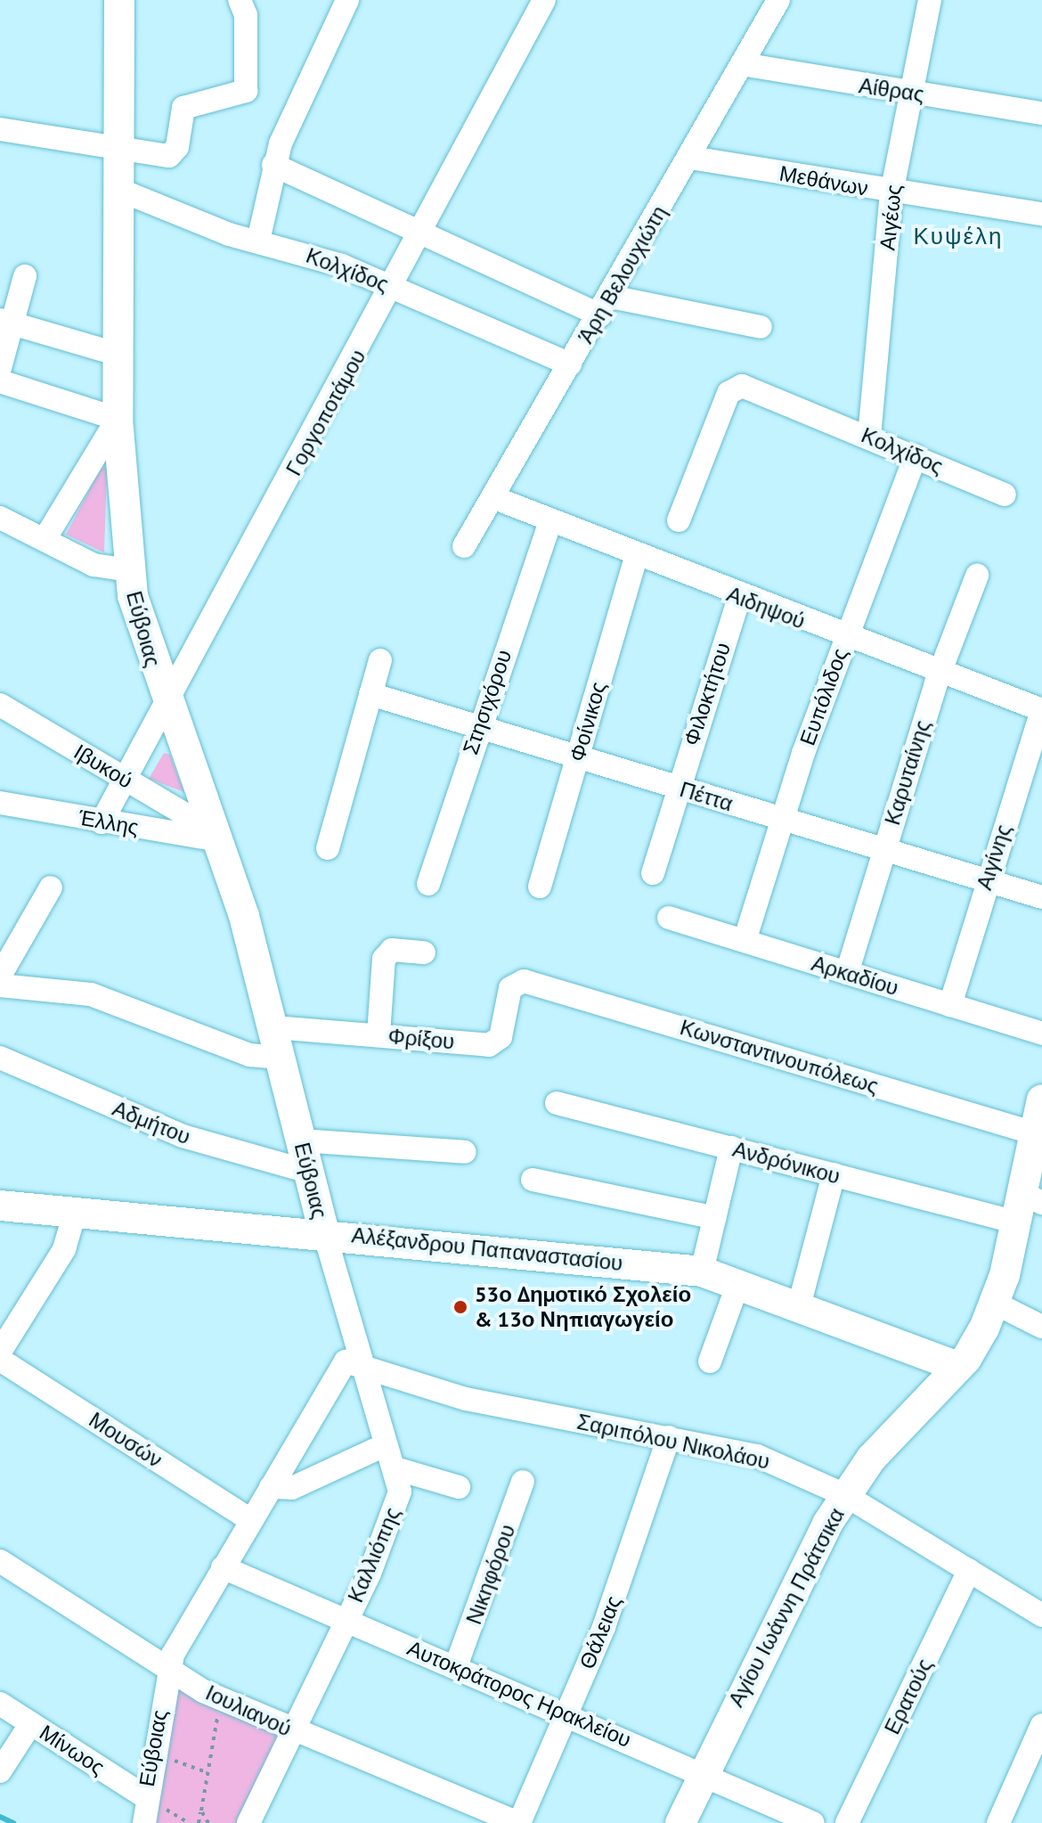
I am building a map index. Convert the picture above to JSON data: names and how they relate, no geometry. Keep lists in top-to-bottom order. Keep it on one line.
{"streets":{"main road":["Εύβοιας","Αλέξανδρου Παπαναστασίου","Αγίου Ιωάννη Πράτσικα"],"street":["Αίθρας","Μεθάνων","Αιγέως","Κολχίδος","Άρη Βελουχιώτη","Γοργοποτάμου","Αιδηψού","Φιλοκτήτου","Ευπόλιδος","Στησιχόρου","Φοίνικος","Ιβυκού","Καρυταίνης","Πέττα","Έλλης","Αιγίνης","Αρκαδίου","Φρίξου","Κωνσταντινουπόλεως","Αδμήτου","Ανδρόνικου","Μουσών","Σαριπόλου Νικολάου","Καλλιόπης","Νικηφόρου","Θάλειας","Αυτοκράτορος Ηρακλείου","Ερατούς","Ιουλιανού","Μίνωος"]},"crossings":[["Αίθρας","Αιγέως"],["Αίθρας","Άρη Βελουχιώτη"],["Μεθάνων","Αιγέως"],["Μεθάνων","Άρη Βελουχιώτη"],["Αιγέως","Κολχίδος"],["Κολχίδος","Άρη Βελουχιώτη"],["Κολχίδος","Γοργοποτάμου"],["Κολχίδος","Εύβοιας"],["Κολχίδος","Ευπόλιδος"],["Άρη Βελουχιώτη","Αιδηψού"],["Γοργοποτάμου","Εύβοιας"],["Γοργοποτάμου","Ιβυκού"],["Γοργοποτάμου","Έλλης"],["Αιδηψού","Φιλοκτήτου"],["Αιδηψού","Ευπόλιδος"],["Αιδηψού","Στησιχόρου"],["Αιδηψού","Φοίνικος"],["Αιδηψού","Καρυταίνης"],["Αιδηψού","Αιγίνης"],["Εύβοιας","Ιβυκού"],["Εύβοιας","Έλλης"],["Εύβοιας","Φρίξου"],["Εύβοιας","Αδμήτου"],["Εύβοιας","Αλέξανδρου Παπαναστασίου"],["Εύβοιας","Μουσών"],["Εύβοιας","Σαριπόλου Νικολάου"],["Εύβοιας","Αυτοκράτορος Ηρακλείου"],["Εύβοιας","Ιουλιανού"],["Εύβοιας","Μίνωος"],["Φιλοκτήτου","Πέττα"],["Ευπόλιδος","Πέττα"],["Ευπόλιδος","Αρκαδίου"],["Στησιχόρου","Πέττα"],["Φοίνικος","Πέττα"],["Ιβυκού","Έλλης"],["Καρυταίνης","Πέττα"],["Καρυταίνης","Αρκαδίου"],["Πέττα","Αιγίνης"],["Αιγίνης","Αρκαδίου"],["Φρίξου","Κωνσταντινουπόλεως"],["Κωνσταντινουπόλεως","Αγίου Ιωάννη Πράτσικα"],["Ανδρόνικου","Αγίου Ιωάννη Πράτσικα"],["Αλέξανδρου Παπαναστασίου","Αγίου Ιωάννη Πράτσικα"],["Σαριπόλου Νικολάου","Αγίου Ιωάννη Πράτσικα"],["Σαριπόλου Νικολάου","Θάλειας"],["Σαριπόλου Νικολάου","Ερατούς"],["Καλλιόπης","Αυτοκράτορος Ηρακλείου"],["Καλλιόπης","Ιουλιανού"],["Νικηφόρου","Αυτοκράτορος Ηρακλείου"],["Αγίου Ιωάννη Πράτσικα","Αυτοκράτορος Ηρακλείου"],["Θάλειας","Αυτοκράτορος Ηρακλείου"],["Θάλειας","Ιουλιανού"]],"districts":["Κυψέλη"],"places":["53ο Δημοτικό Σχολείο & 13ο Νηπιαγωγείο"]}
